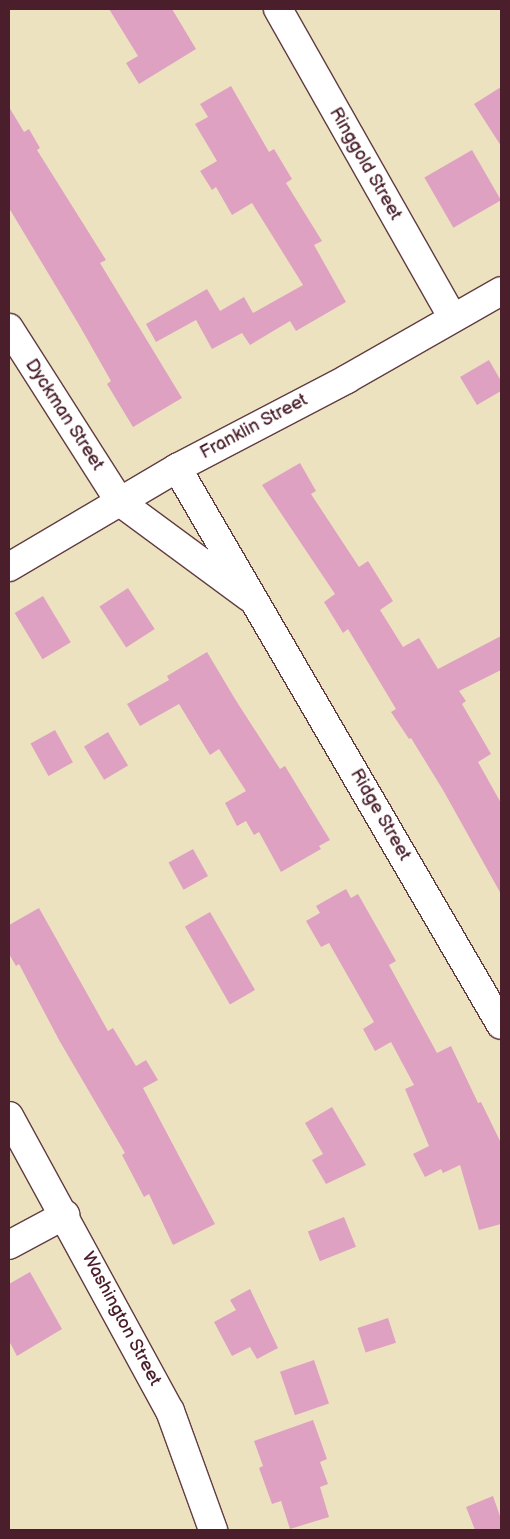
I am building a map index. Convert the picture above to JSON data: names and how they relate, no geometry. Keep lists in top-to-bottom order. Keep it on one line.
{"streets":{"street":["Ringgold Street","Dyckman Street","Franklin Street","Ridge Street","Washington Street"]},"crossings":[["Ringgold Street","Franklin Street"],["Dyckman Street","Franklin Street"],["Dyckman Street","Ridge Street"],["Franklin Street","Ridge Street"]]}
